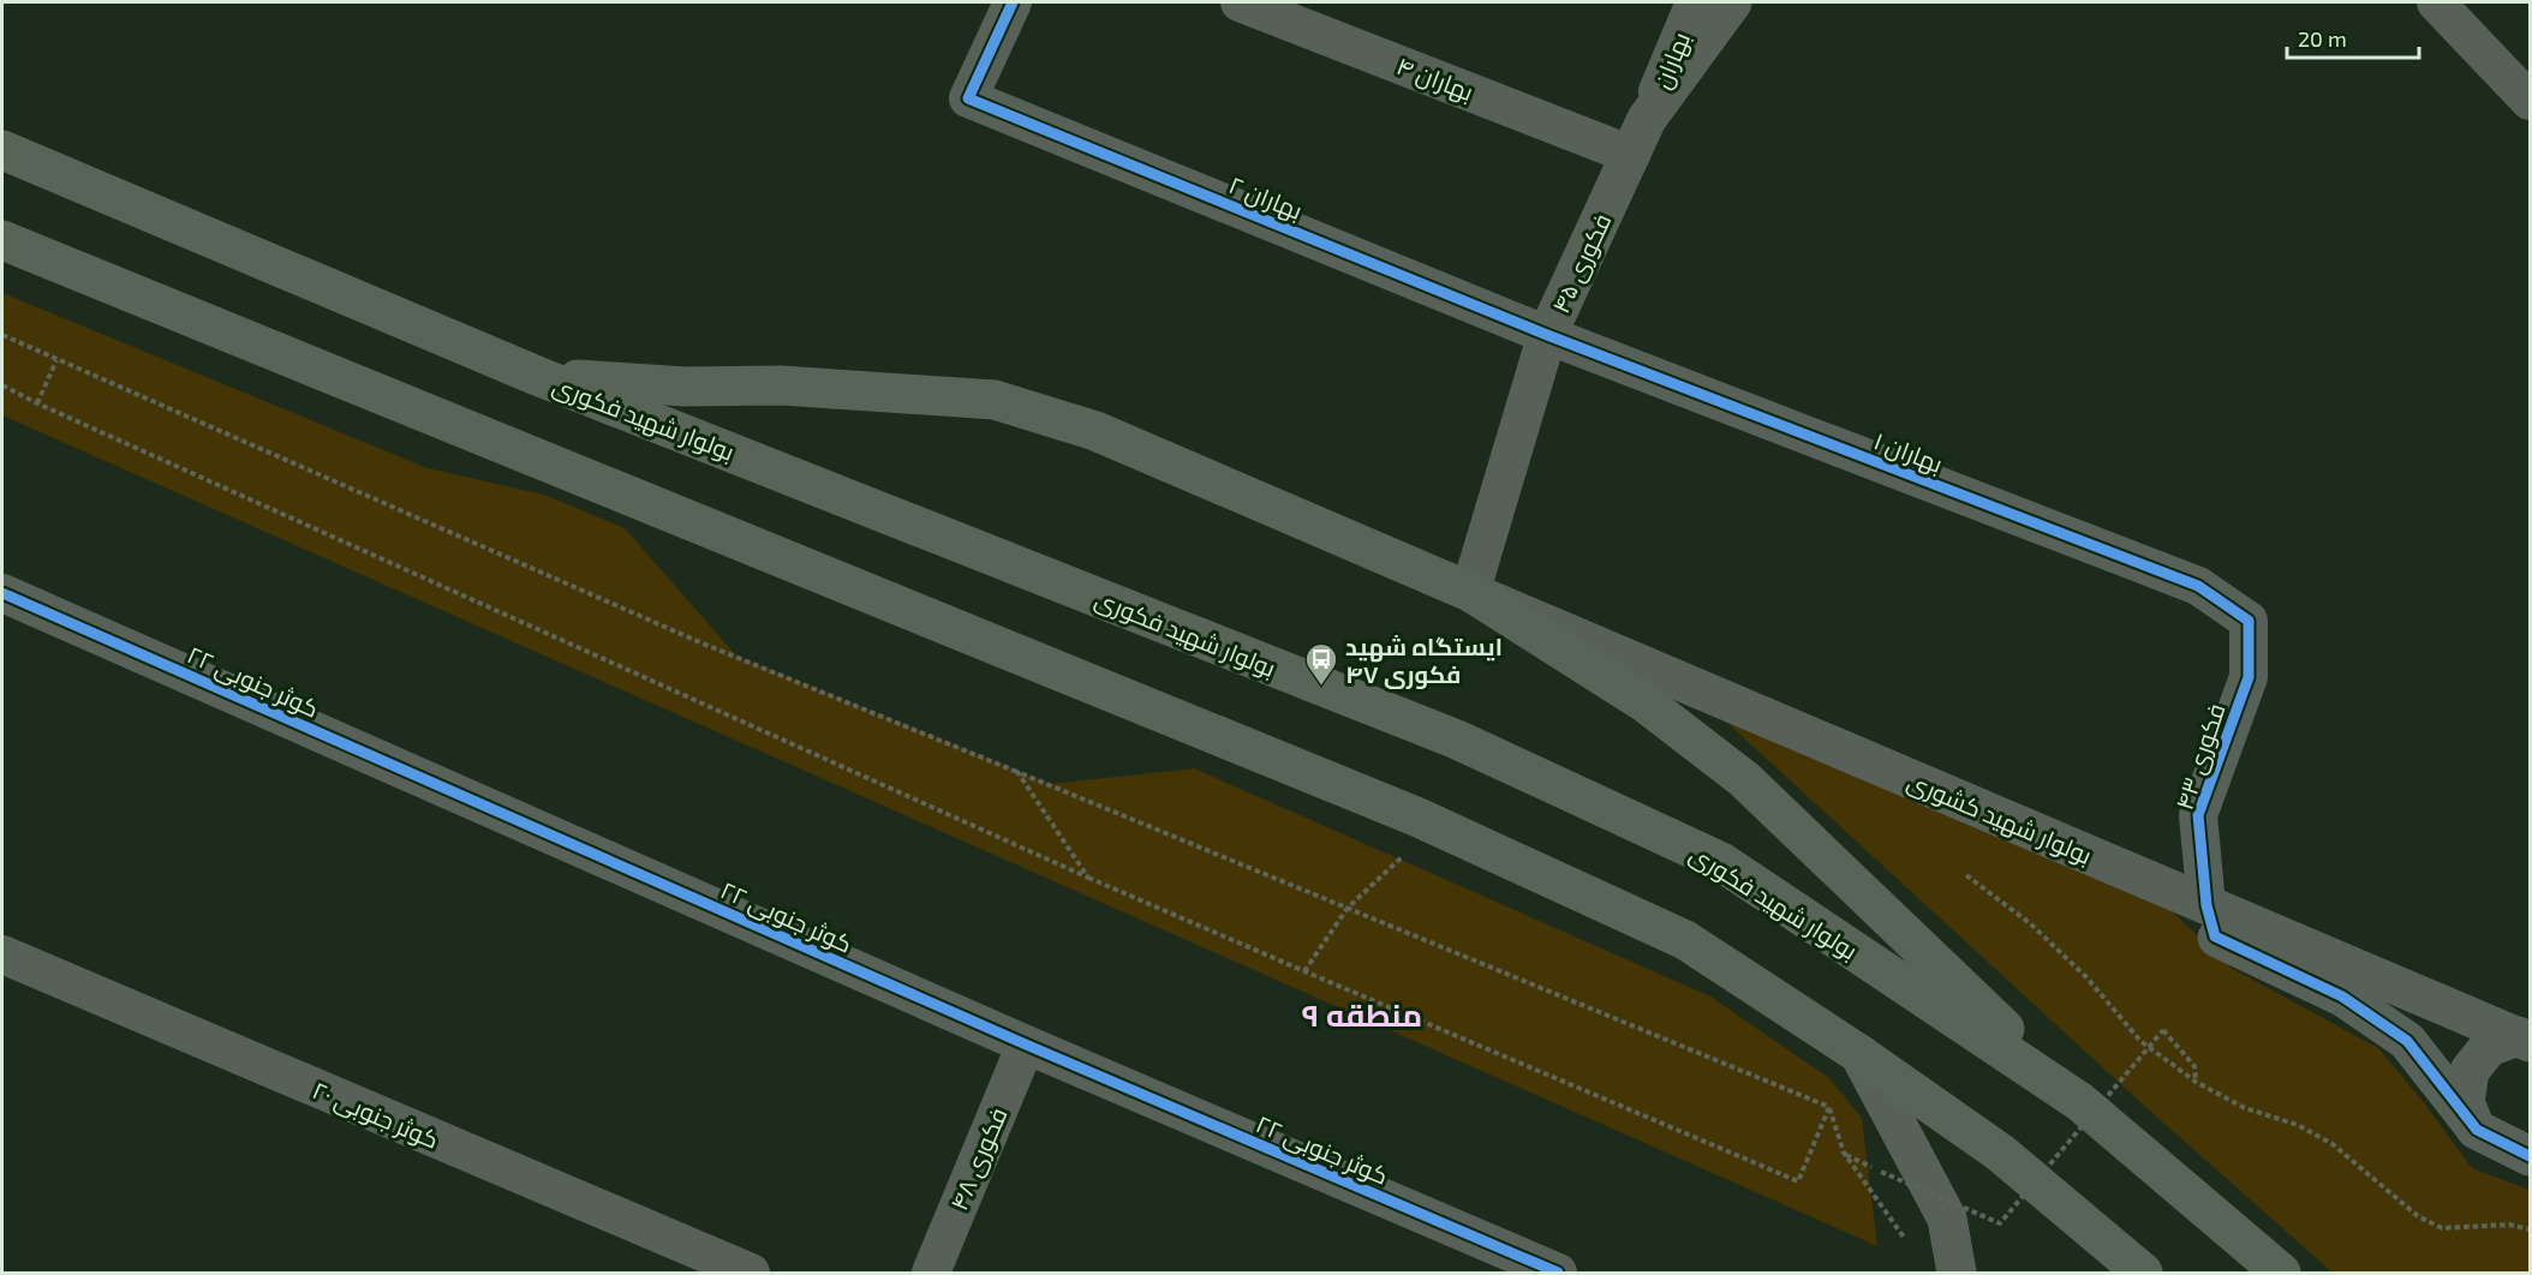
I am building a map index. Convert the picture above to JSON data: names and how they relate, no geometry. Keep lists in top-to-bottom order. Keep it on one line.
{"streets":{"main road":["بولوار شهید فکوری"],"street":["بهاران","بهاران ۴","بهاران ۲","فکوری ۴۵","بهاران ۱","کوثر جنوبی ۲۲","فکوری ۴۳","بولوار شهید کشوری","کوثر جنوبی ۲۰","فکوری ۴۸"]},"crossings":[["بهاران","فکوری ۴۵"],["بهاران ۴","فکوری ۴۵"],["بهاران ۲","فکوری ۴۵"],["بهاران ۲","بهاران ۱"],["فکوری ۴۵","بهاران ۱"],["فکوری ۴۵","بولوار شهید کشوری"],["بهاران ۱","فکوری ۴۳"],["کوثر جنوبی ۲۲","فکوری ۴۸"],["فکوری ۴۳","بولوار شهید کشوری"]],"districts":["منطقه ۹"],"places":{"bus stop":["ایستگاه شهید فکوری ۴۷"]},"scale_bar":"20 m"}
